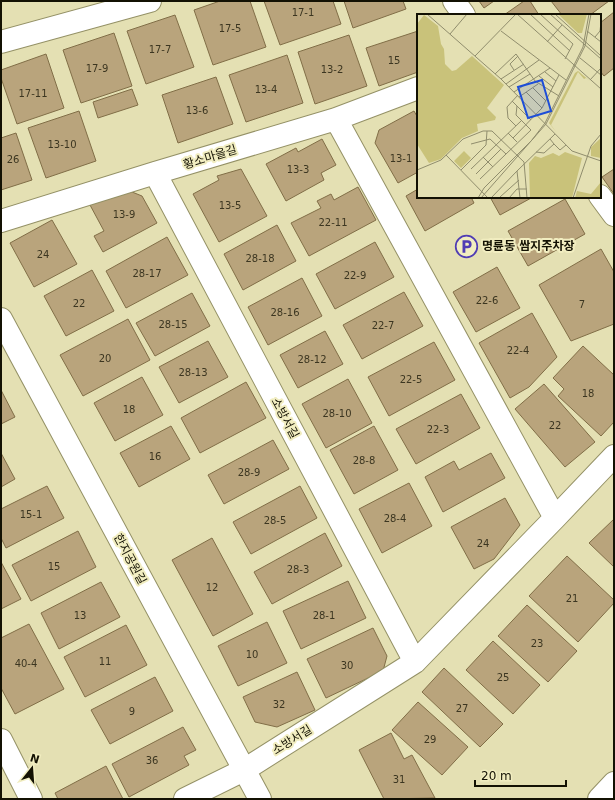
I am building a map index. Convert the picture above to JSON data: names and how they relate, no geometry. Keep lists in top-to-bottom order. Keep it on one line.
{"streets":{"street":["황소마을길","소방서길","한지공원길"]},"crossings":[["황소마을길","소방서길"],["소방서길","한지공원길"]],"places":{"parking":["명륜동 쌈지주차장"]},"house_numbers":["17-1","17-5","17-7","15","17-9","13-2","13-4","17-11","13-6","13-10","13-1","26","13-3","13-5","13-9","22-11","24","28-18","28-17","22-9","22-6","22","7","28-16","28-15","22-7","22-4","20","28-12","28-13","22-5","18","18","28-10","22","22-3","16","28-8","28-9","15-1","28-4","28-5","24","15","28-3","12","21","13","28-1","23","10","11","40-4","30","25","32","27","9","29","36","31"],"scale_bar":"20 m","north":"top"}
